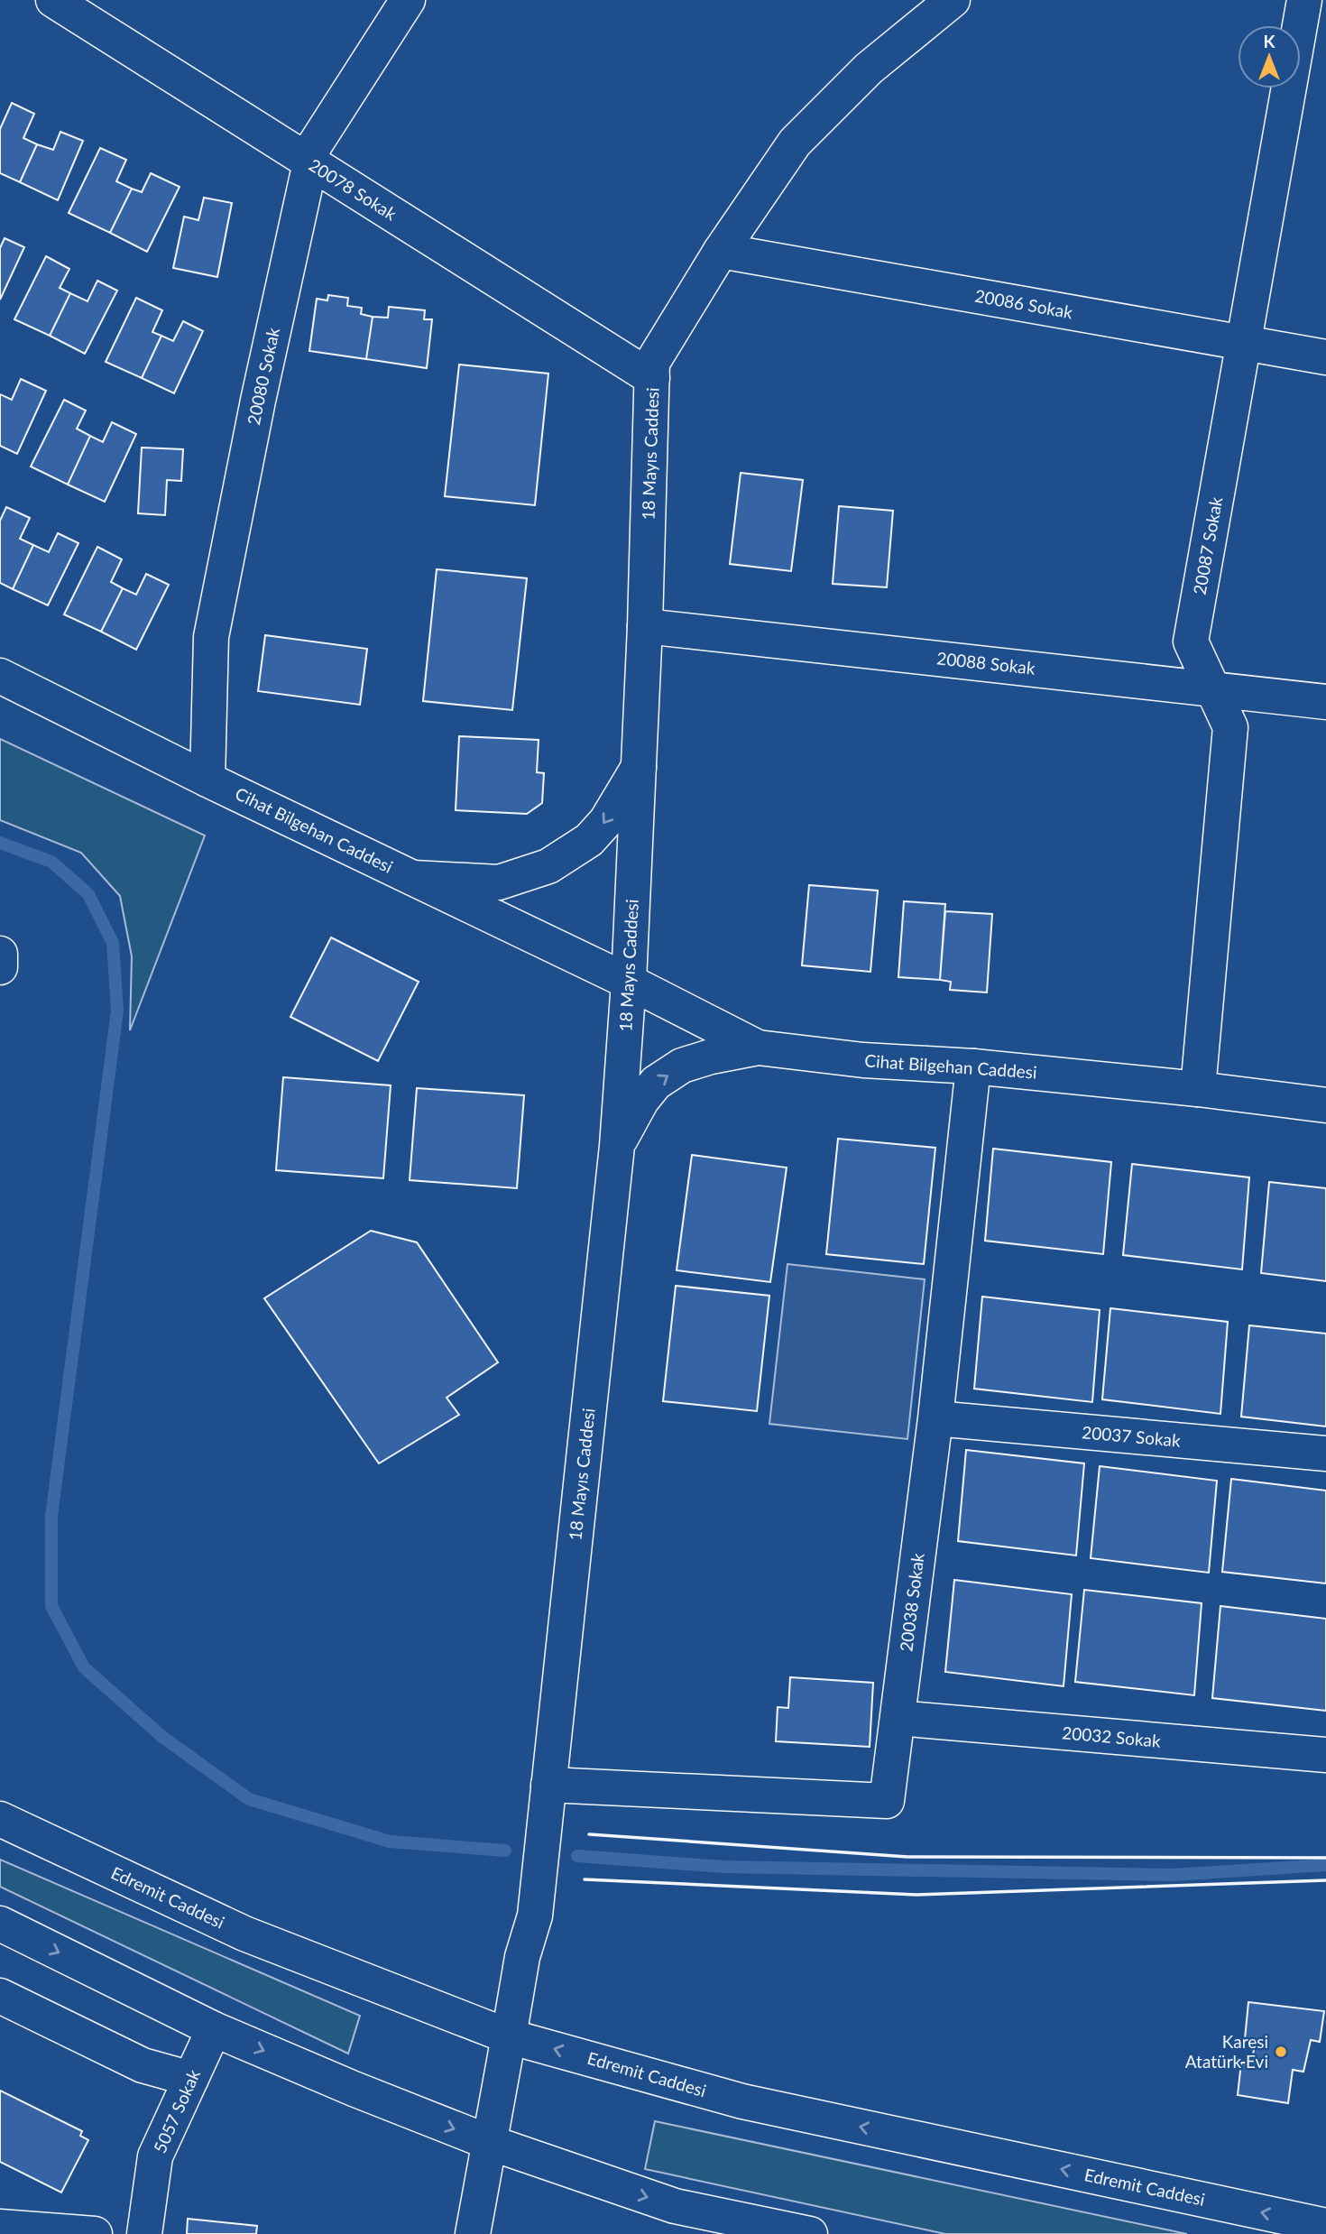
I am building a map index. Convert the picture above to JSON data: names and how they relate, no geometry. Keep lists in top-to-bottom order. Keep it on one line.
{"streets":{"main road":["20078 Sokak","20086 Sokak","20080 Sokak","18 Mayıs Caddesi","20087 Sokak","20088 Sokak","Cihat Bilgehan Caddesi","20037 Sokak","20038 Sokak","20032 Sokak","Edremit Caddesi","5057 Sokak"]},"crossings":[["20078 Sokak","20080 Sokak"],["20078 Sokak","18 Mayıs Caddesi"],["20086 Sokak","18 Mayıs Caddesi"],["20086 Sokak","20087 Sokak"],["20080 Sokak","Cihat Bilgehan Caddesi"],["18 Mayıs Caddesi","20088 Sokak"],["18 Mayıs Caddesi","Cihat Bilgehan Caddesi"],["18 Mayıs Caddesi","20038 Sokak"],["18 Mayıs Caddesi","Edremit Caddesi"],["20087 Sokak","20088 Sokak"],["20087 Sokak","Cihat Bilgehan Caddesi"],["Cihat Bilgehan Caddesi","20038 Sokak"],["20037 Sokak","20038 Sokak"],["20038 Sokak","20032 Sokak"]],"places":["Karesi Atatürk Evi"],"north":"top"}
